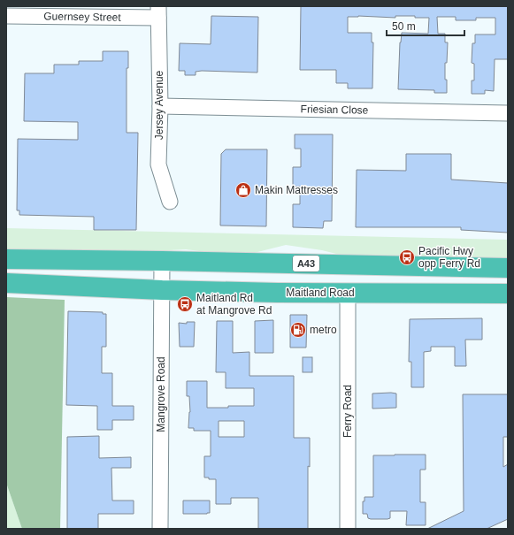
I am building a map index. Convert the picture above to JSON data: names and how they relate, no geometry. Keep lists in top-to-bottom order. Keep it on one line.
{"streets":{"highway":["A43","Maitland Road"],"street":["Guernsey Street","Jersey Avenue","Friesian Close","Mangrove Road","Ferry Road"]},"crossings":[["Guernsey Street","Jersey Avenue"],["Jersey Avenue","Friesian Close"],["A43","Mangrove Road"],["Maitland Road","Mangrove Road"],["Maitland Road","Ferry Road"]],"places":{"shop":["Makin Mattresses"],"bus stop":["Pacific Hwy opp Ferry Rd","Maitland Rd at Mangrove Rd"],"fuel station":["metro"]},"scale_bar":"50 m"}
